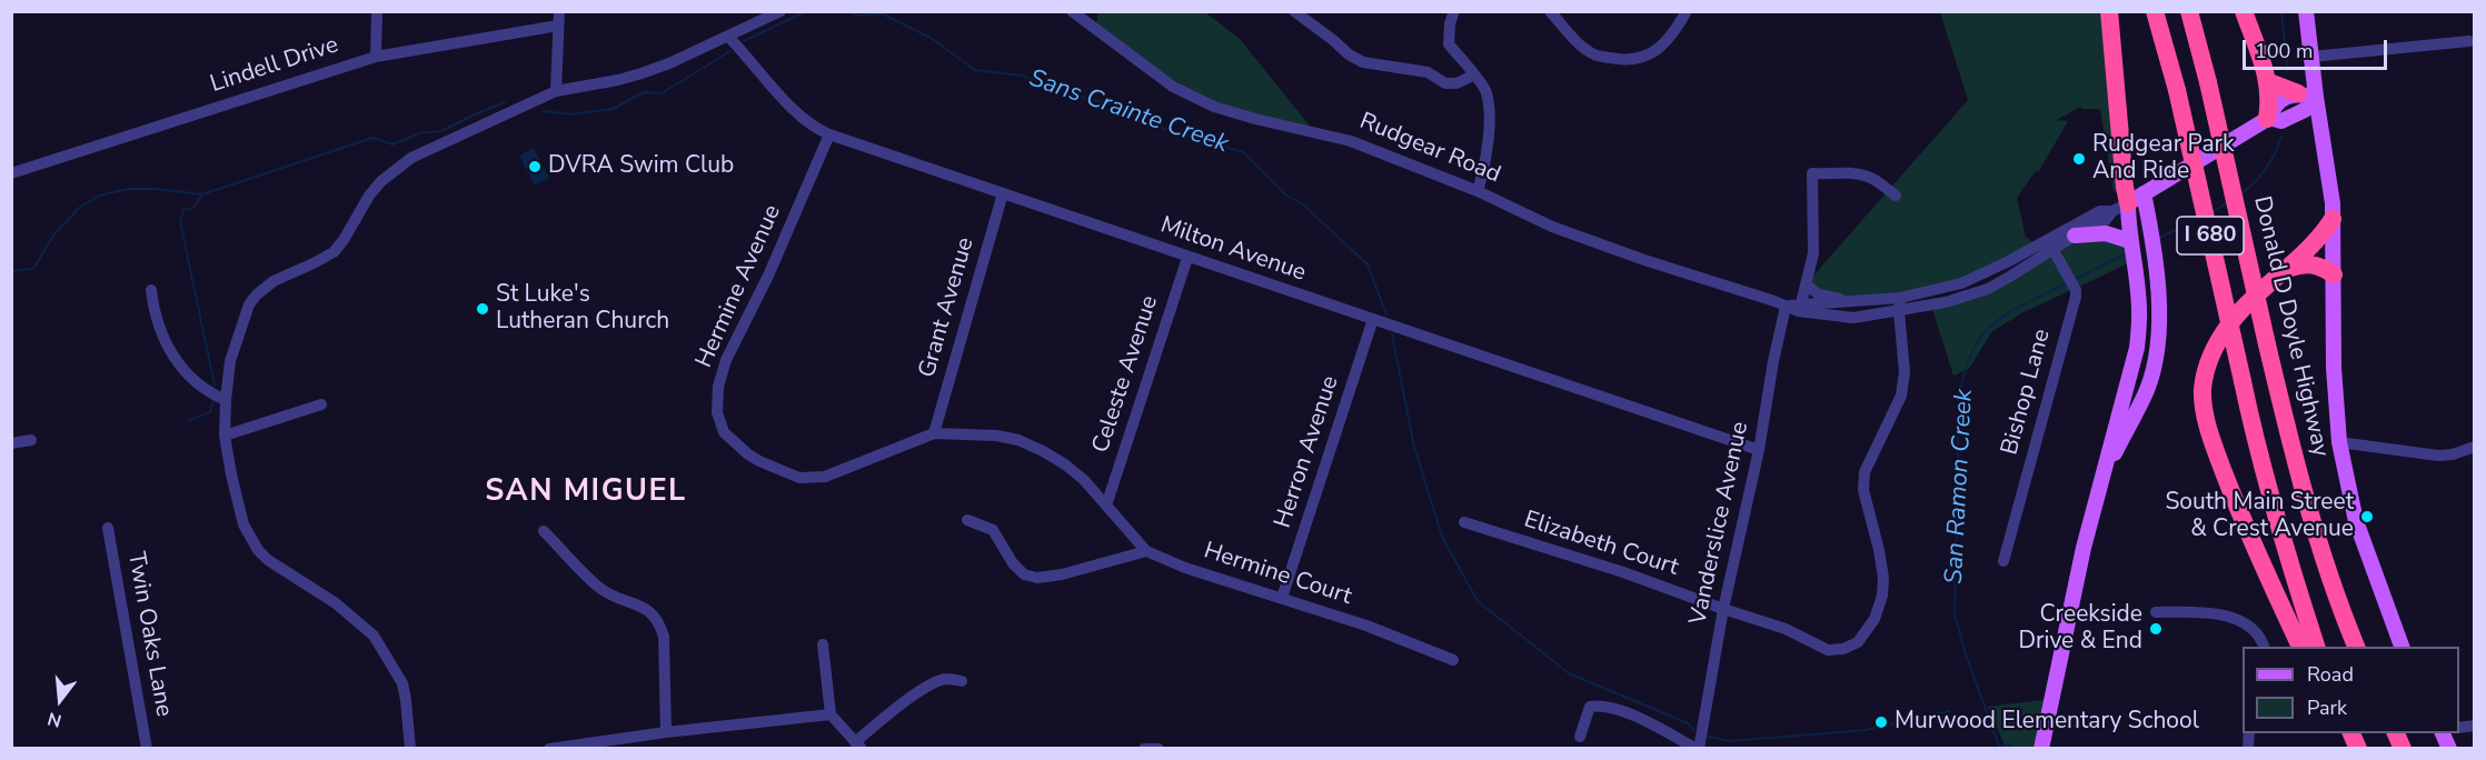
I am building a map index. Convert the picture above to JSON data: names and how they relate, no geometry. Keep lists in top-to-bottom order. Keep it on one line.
{"streets":{"highway":["I 680","Donald D Doyle Highway"],"main road":["Rudgear Road"],"street":["Lindell Drive","Milton Avenue","Hermine Avenue","Grant Avenue","Celeste Avenue","Bishop Lane","Herron Avenue","Vanderslice Avenue","Elizabeth Court","Hermine Court","Twin Oaks Lane"]},"crossings":[["Rudgear Road","Bishop Lane"],["Rudgear Road","Vanderslice Avenue"],["Rudgear Road","Elizabeth Court"],["Milton Avenue","Hermine Avenue"],["Milton Avenue","Grant Avenue"],["Milton Avenue","Celeste Avenue"],["Milton Avenue","Herron Avenue"],["Milton Avenue","Vanderslice Avenue"],["Hermine Avenue","Grant Avenue"],["Hermine Avenue","Celeste Avenue"],["Hermine Avenue","Hermine Court"],["Celeste Avenue","Hermine Court"],["Herron Avenue","Hermine Court"],["Vanderslice Avenue","Elizabeth Court"]],"districts":["SAN MIGUEL"],"water":["Sans Crainte Creek","San Ramon Creek"],"places":["Rudgear Park And Ride","DVRA Swim Club","St Luke's Lutheran Church","South Main Street & Crest Avenue","Creekside Drive & End","Murwood Elementary School"],"legend":["Road","Park"],"scale_bar":"100 m","north":"bottom"}
